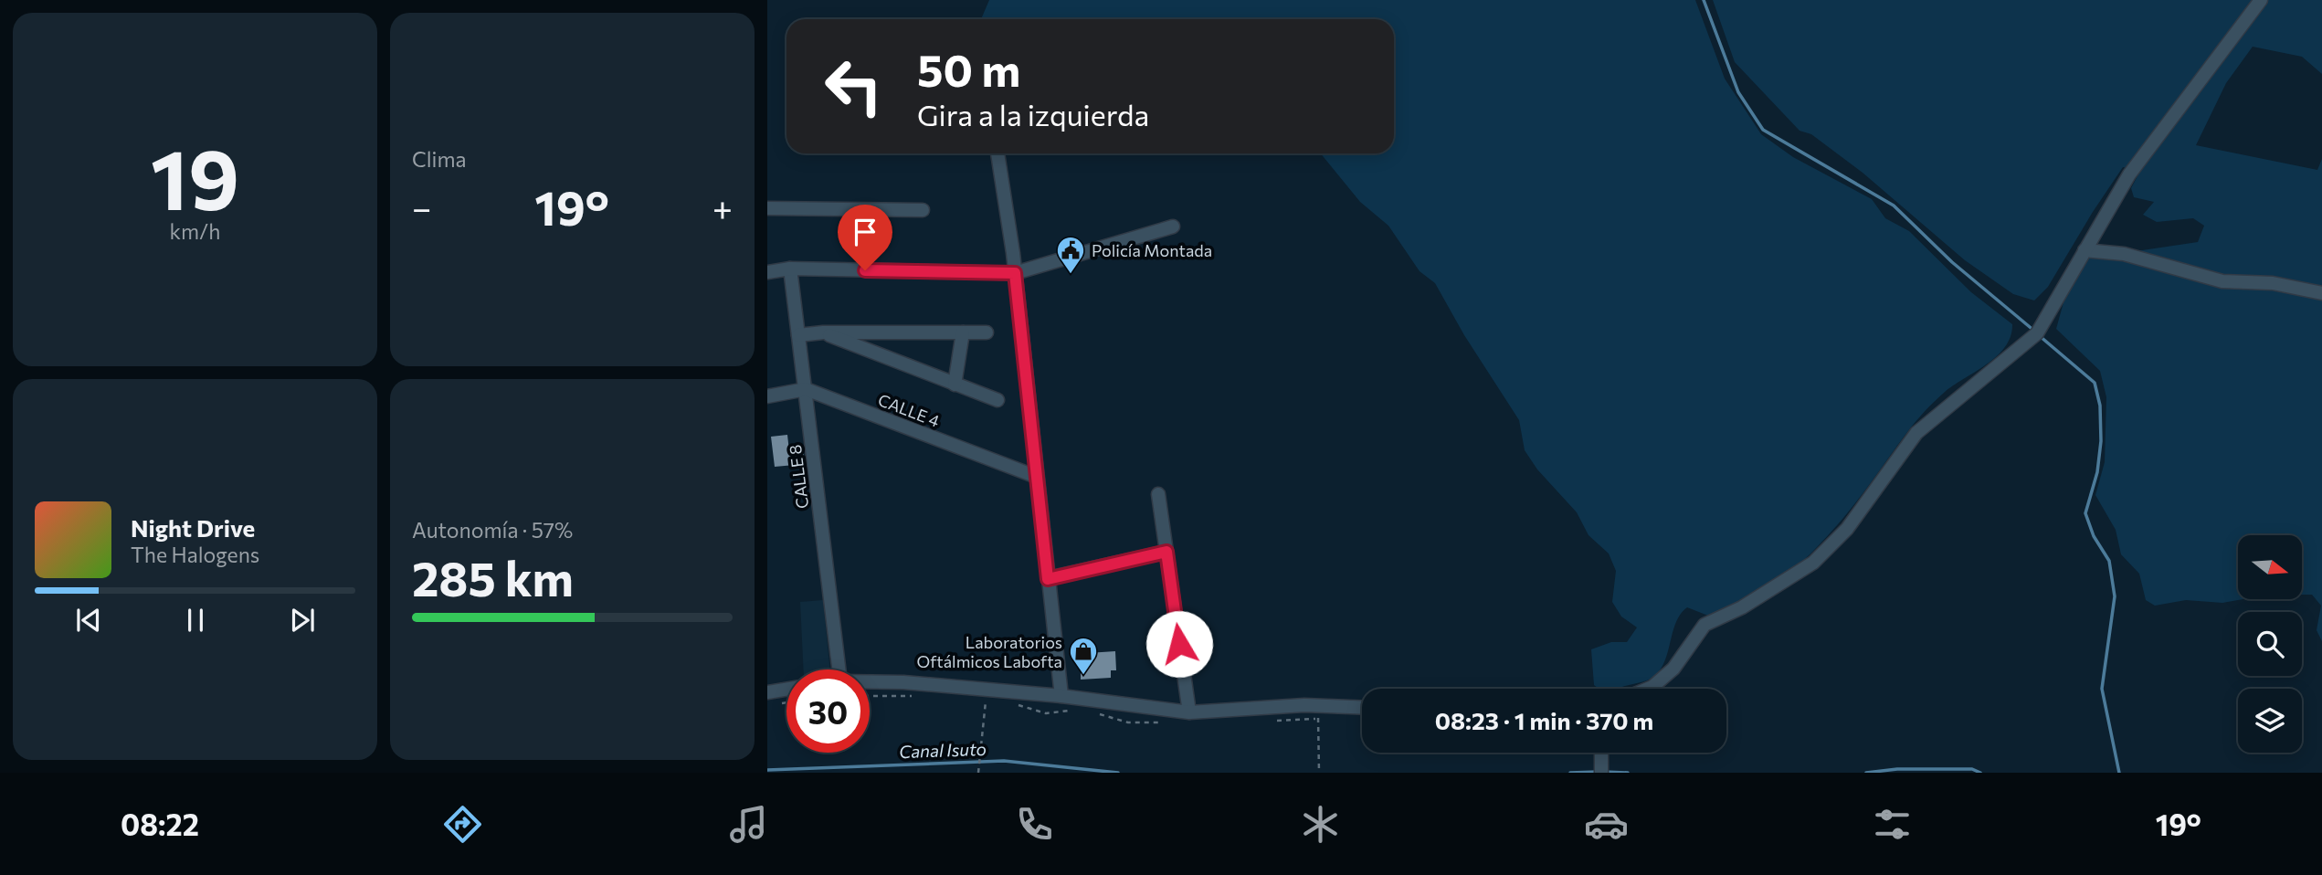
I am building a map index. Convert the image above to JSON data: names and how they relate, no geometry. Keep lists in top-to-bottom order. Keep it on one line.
{"streets":{"street":["CALLE 4","CALLE 8"]},"crossings":[["CALLE 4","CALLE 8"]],"water":["Canal Isuto"],"places":{"public building":["Policía Montada"],"shop":["Laboratorios Oftálmicos Labofta"]},"north":"right","page":{"tile":[["19","km/h"],"Clima",["Autonomía · 57%","285 km"]],"turn":["50 m","Gira a la izquierda"],"heat":["−","19°","+"],"song":["Night Drive","The Halogens"],"limit":"30","trip":"08:23 · 1 min · 370 m","tabs":["08:22","19°"]}}
